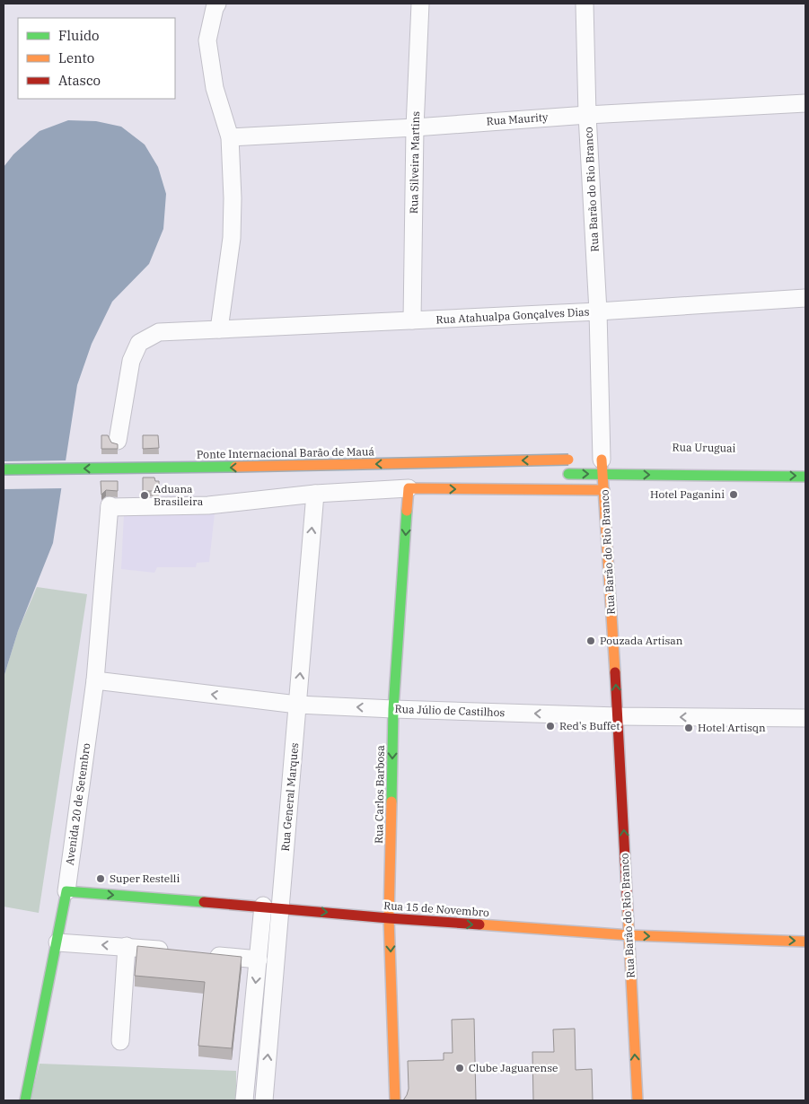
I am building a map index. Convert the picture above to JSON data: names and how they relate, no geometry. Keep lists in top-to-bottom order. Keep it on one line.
{"streets":{"main road":["Rua Barão do Rio Branco","Ponte Internacional Barão de Mauá","Rua Carlos Barbosa","Avenida 20 de Setembro","Rua 15 de Novembro"],"street":["Rua Maurity","Rua Silveira Martins","Rua Atahualpa Gonçalves Dias","Rua Júlio de Castilhos","Rua General Marques"]},"crossings":[["Rua Maurity","Rua Silveira Martins"],["Rua Maurity","Rua Barão do Rio Branco"],["Rua Silveira Martins","Rua Atahualpa Gonçalves Dias"],["Rua Barão do Rio Branco","Rua Atahualpa Gonçalves Dias"],["Rua Barão do Rio Branco","Rua Júlio de Castilhos"],["Rua Barão do Rio Branco","Rua 15 de Novembro"],["Rua Júlio de Castilhos","Rua Carlos Barbosa"],["Rua Júlio de Castilhos","Rua General Marques"],["Rua Júlio de Castilhos","Avenida 20 de Setembro"],["Rua Carlos Barbosa","Rua 15 de Novembro"],["Rua General Marques","Avenida 20 de Setembro"],["Rua General Marques","Rua 15 de Novembro"],["Avenida 20 de Setembro","Rua 15 de Novembro"]],"one_way":["Rua Barão do Rio Branco","Rua Júlio de Castilhos","Rua Carlos Barbosa","Rua 15 de Novembro"],"places":["Hotel Paganini","Aduana Brasileira","Pouzada Artisan","Red's Buffet","Hotel Artisqn","Super Restelli","Clube Jaguarense"],"legend":["Fluido","Lento","Atasco"]}
